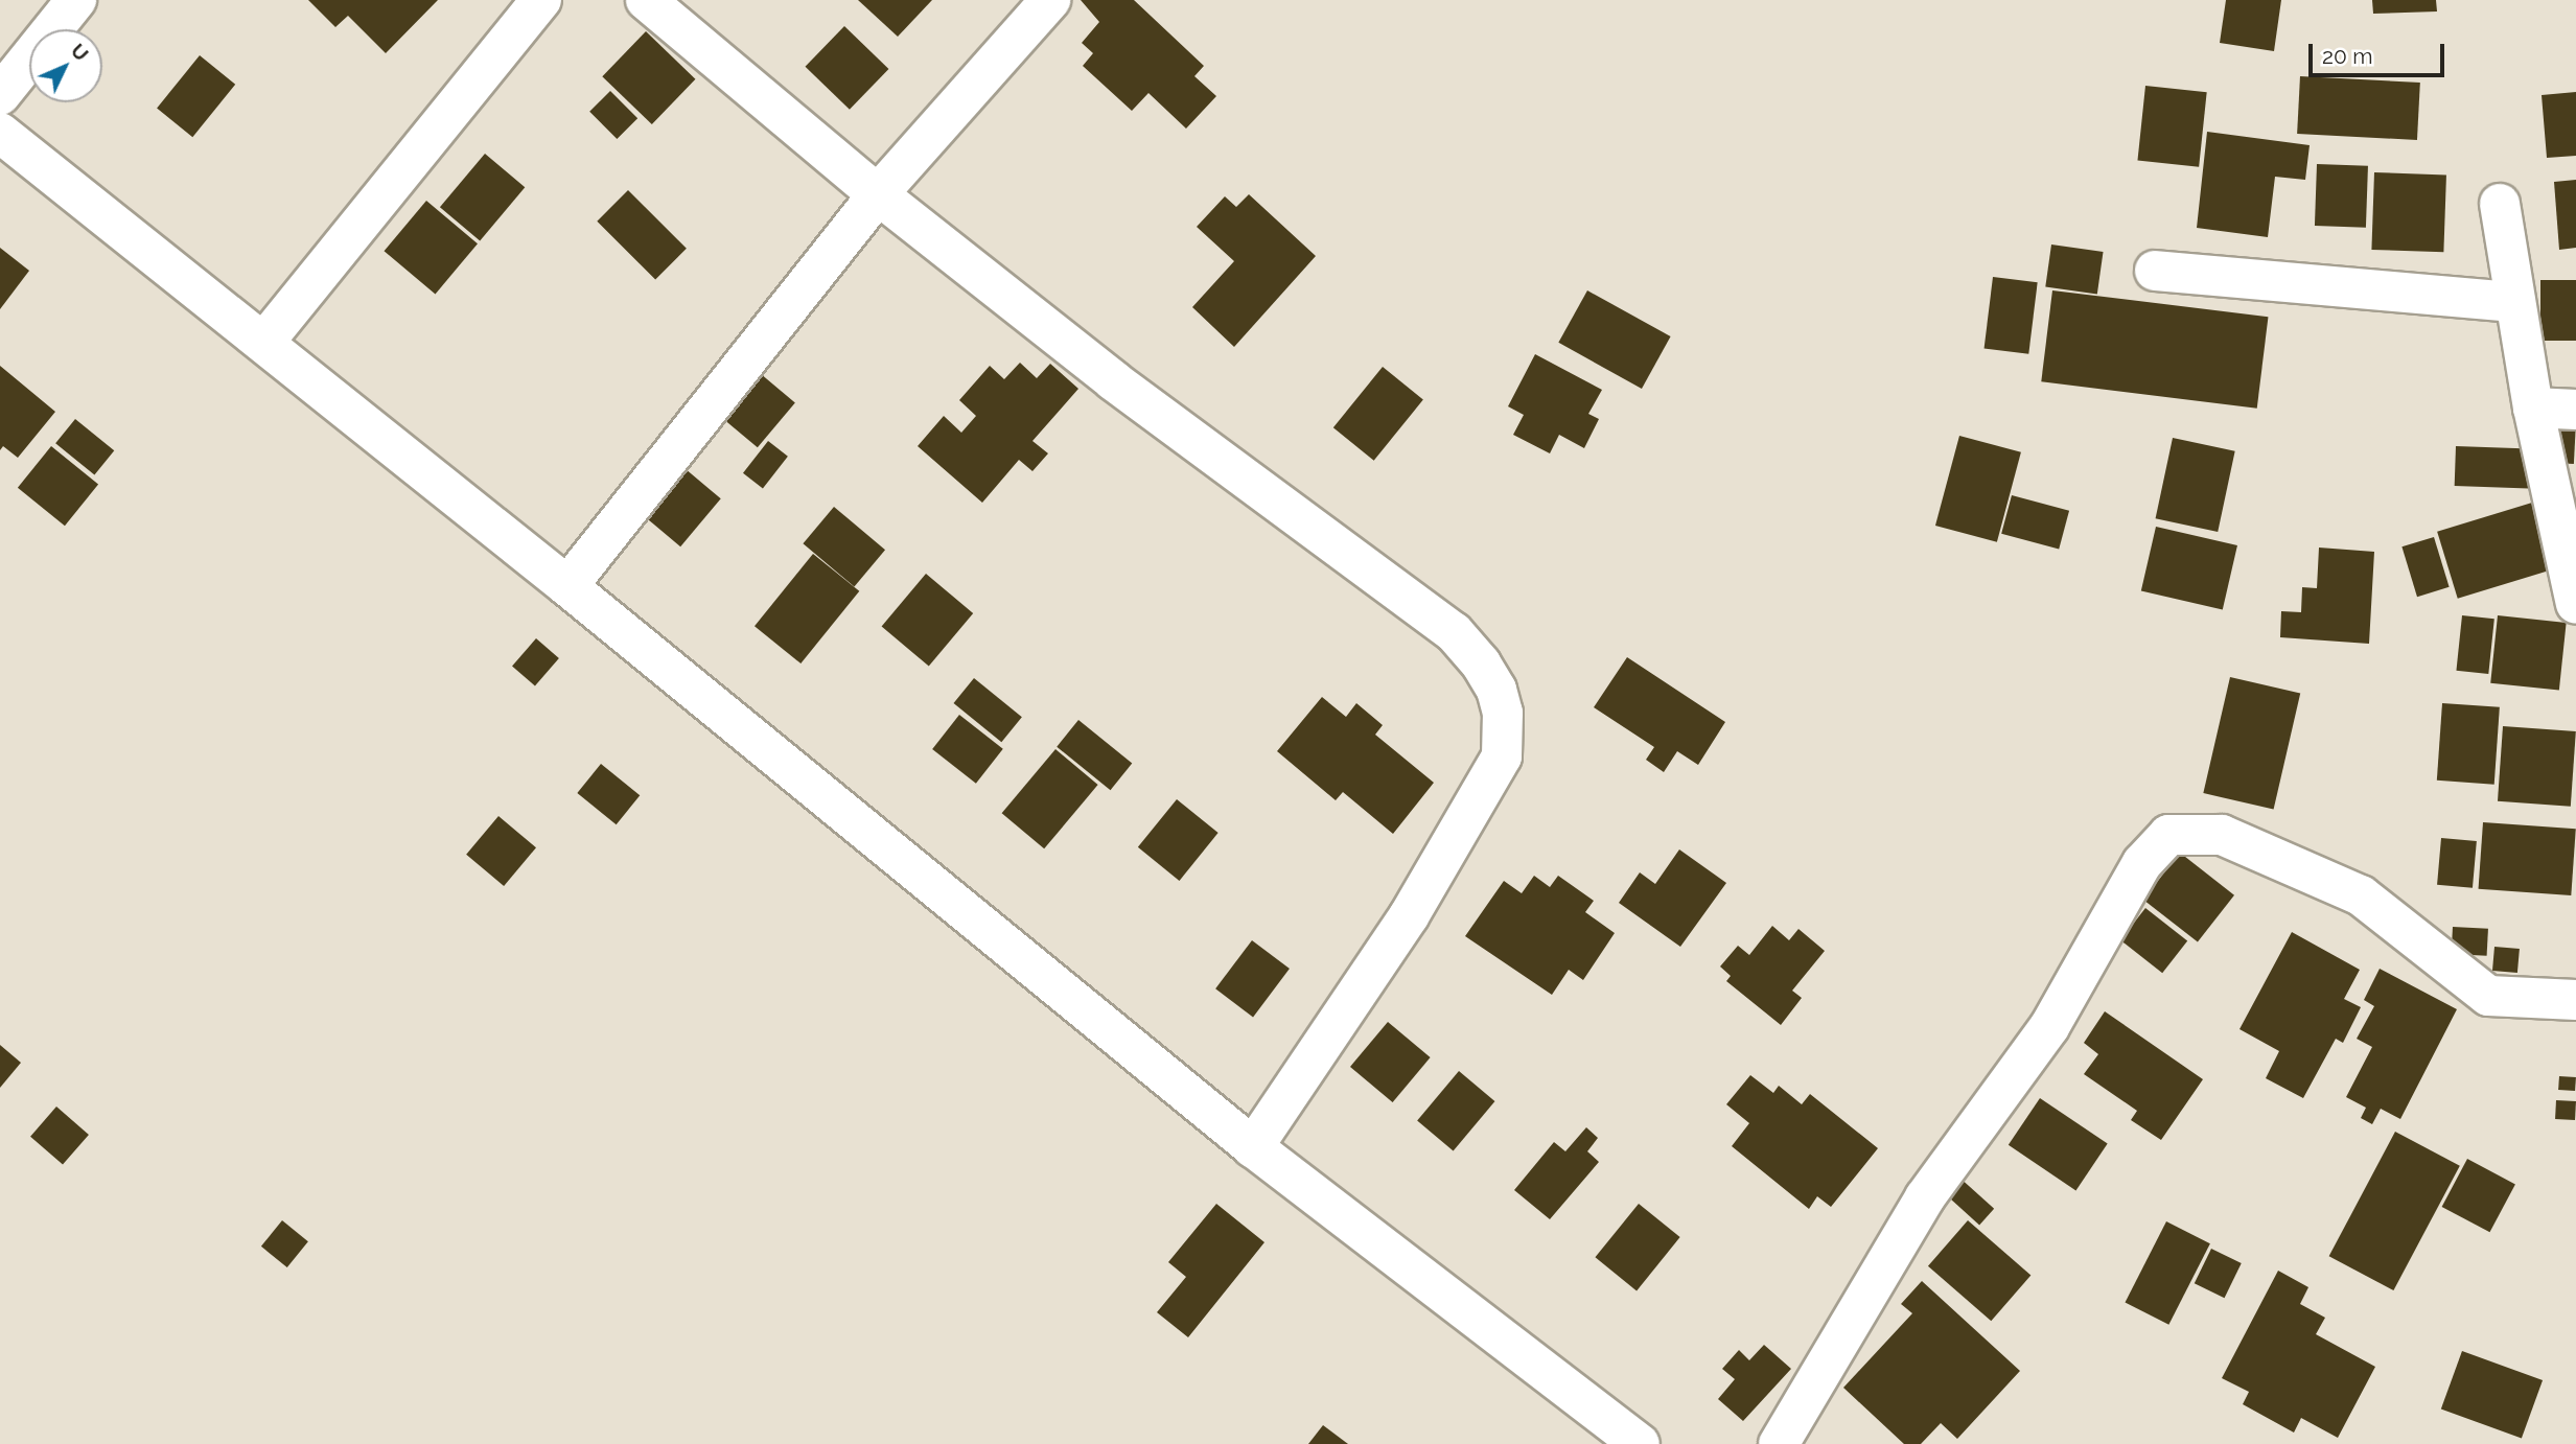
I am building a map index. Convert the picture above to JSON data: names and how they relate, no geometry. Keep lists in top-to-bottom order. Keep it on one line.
{"scale_bar":"20 m","north":"top right"}
